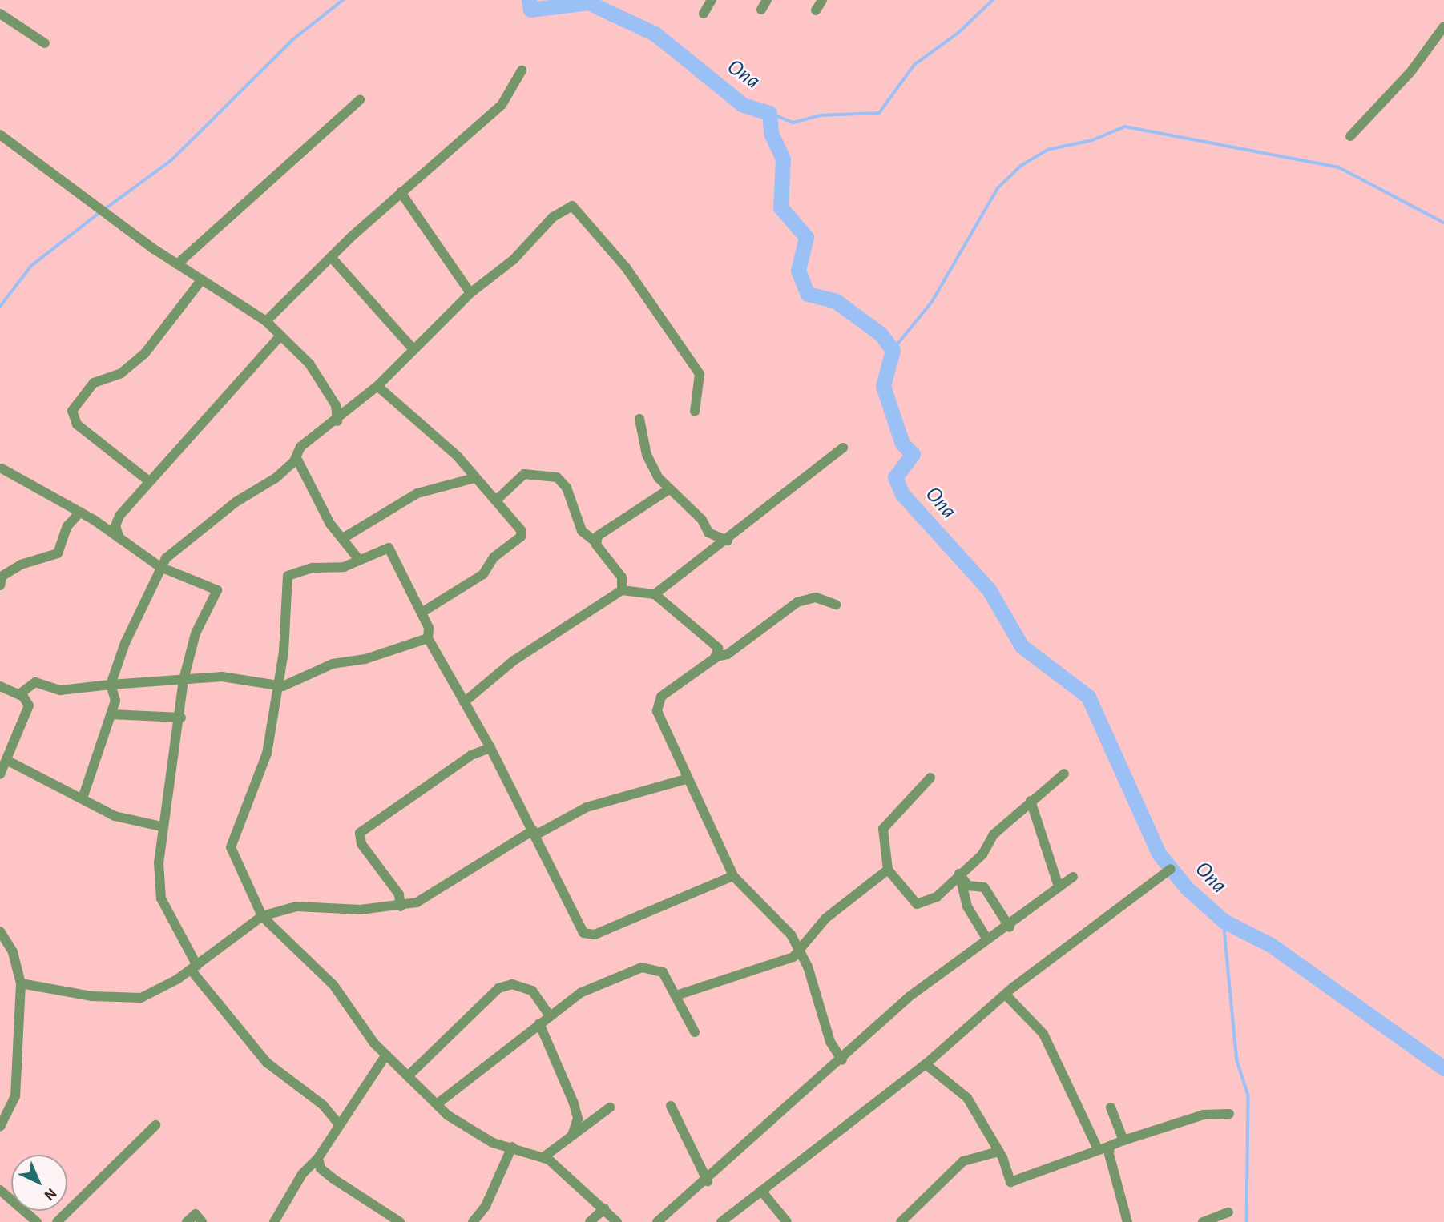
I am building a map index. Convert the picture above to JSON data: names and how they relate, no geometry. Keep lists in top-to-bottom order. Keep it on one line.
{"water":["Ona"],"north":"bottom right"}
